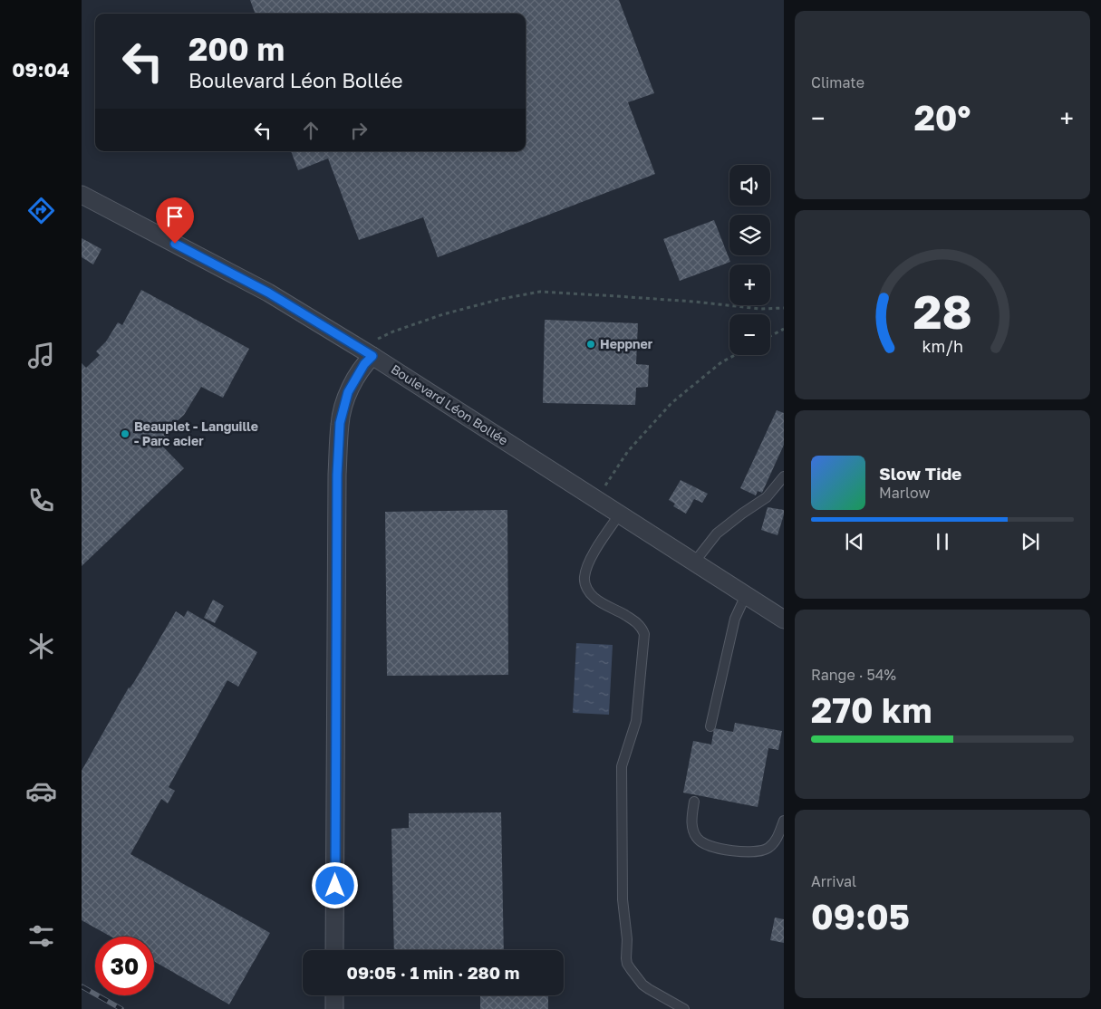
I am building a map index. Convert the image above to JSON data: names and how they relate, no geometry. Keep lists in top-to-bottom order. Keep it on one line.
{"streets":{"street":["Boulevard Léon Bollée"]},"places":["Heppner","Beauplet - Languille - Parc acier"],"page":{"tabs":"09:04","tile":["Climate",["Range · 54%","270 km"],["Arrival","09:05"]],"turn":["200 m","Boulevard Léon Bollée"],"heat":["−","20°","+"],"map_buttons":["+","−"],"song":["Slow Tide","Marlow"],"limit":"30","trip":"09:05 · 1 min · 280 m","gauge":["28","km/h"]}}
